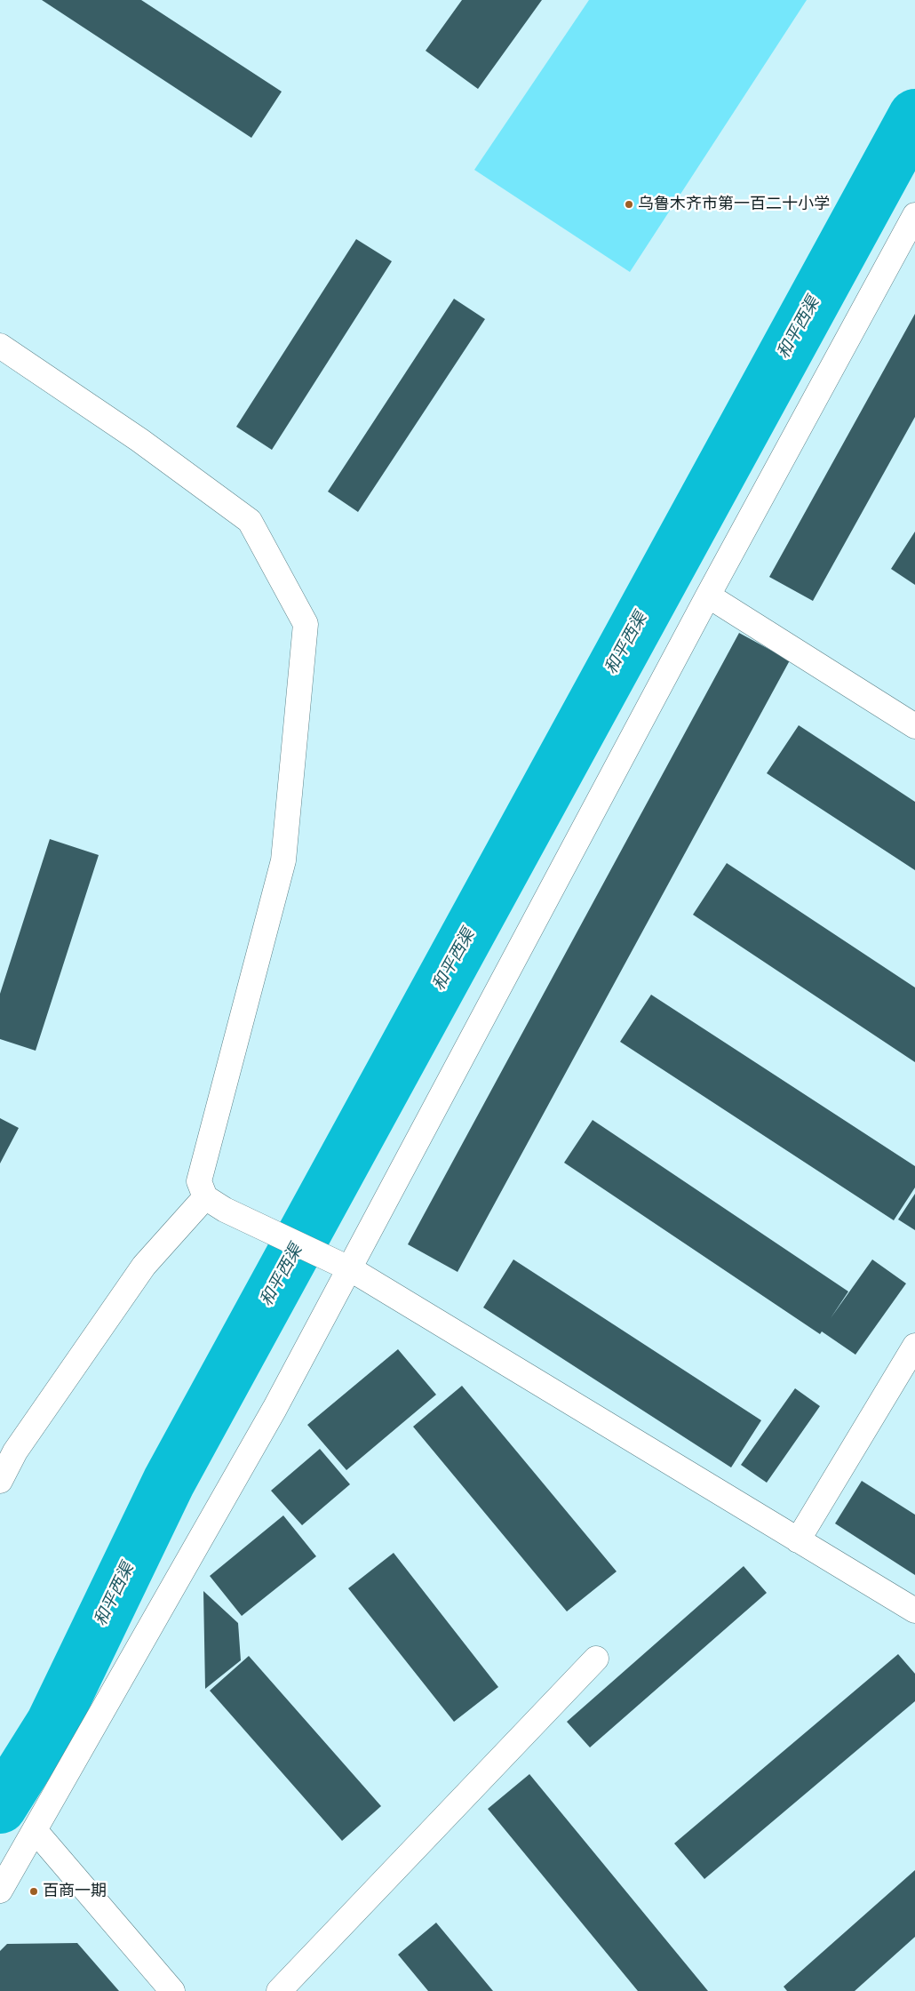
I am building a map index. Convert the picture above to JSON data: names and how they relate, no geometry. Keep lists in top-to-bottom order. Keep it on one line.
{"water":["和平西渠"],"places":["乌鲁木齐市第一百二十小学","百商一期"]}
